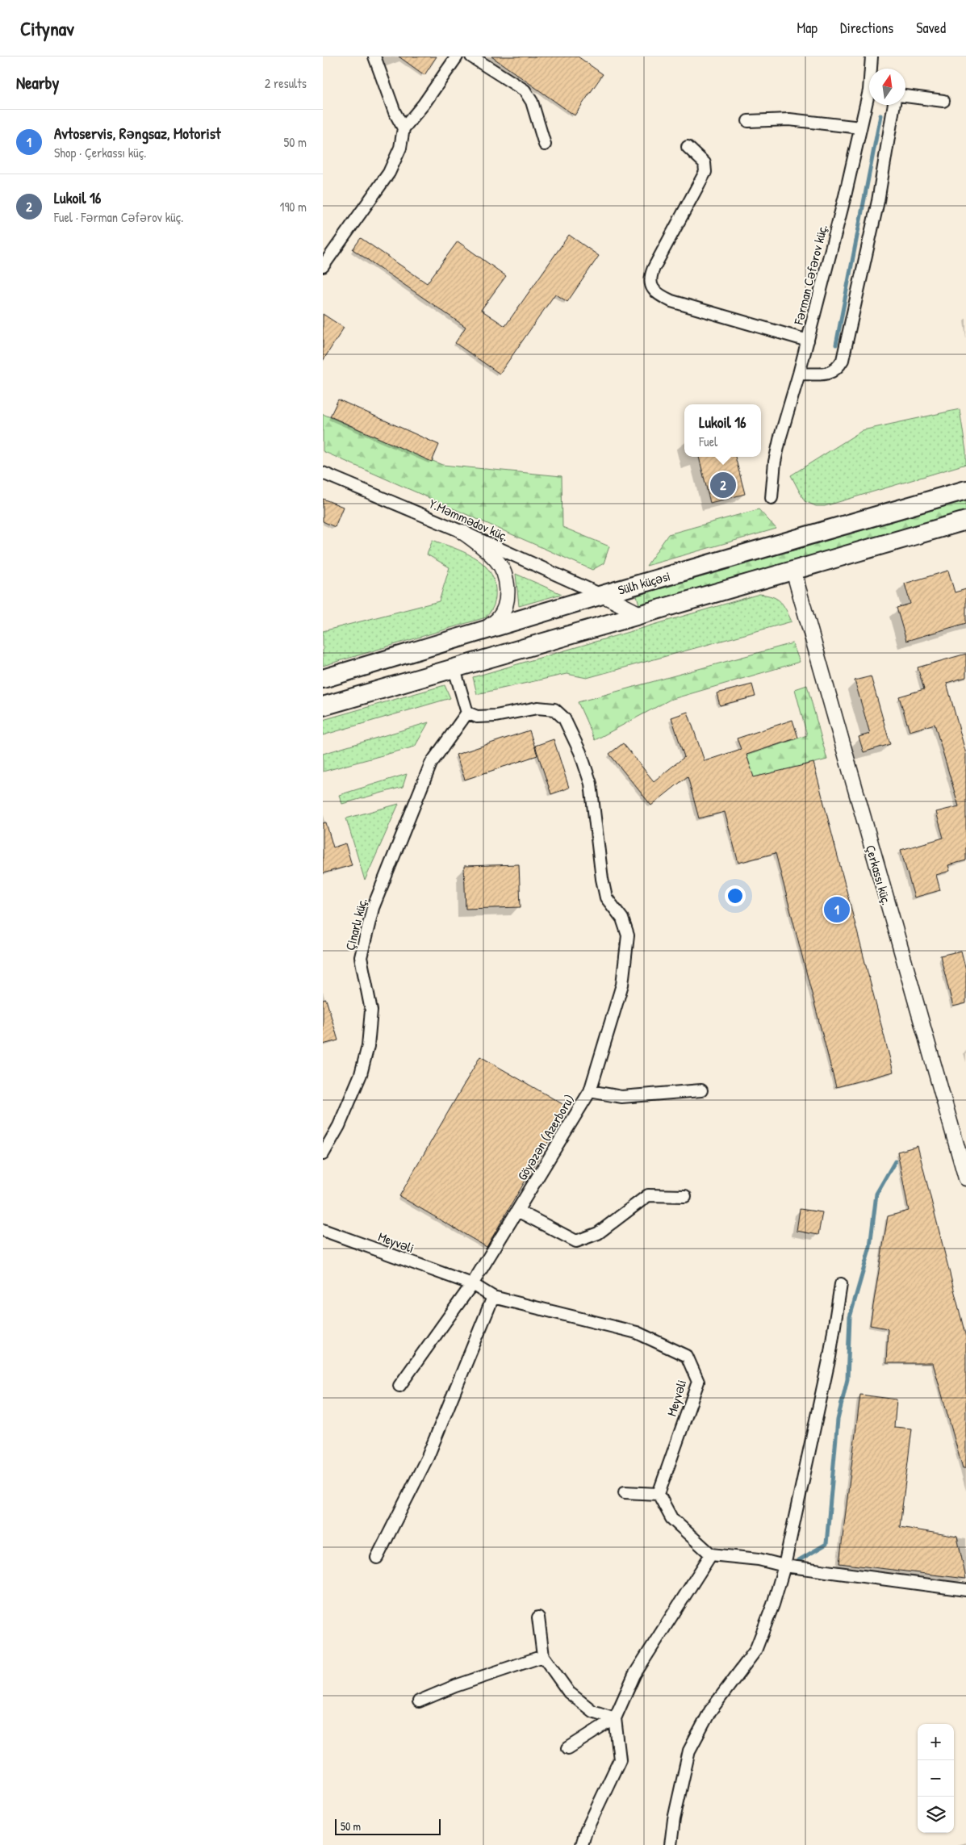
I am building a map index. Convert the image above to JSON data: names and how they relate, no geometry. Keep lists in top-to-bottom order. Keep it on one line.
{"streets":{"highway":["Sülh küçəsi"],"street":["Fərman Cəfərov küç.","Y.Məmmədov küç.","Çerkassı küç.","Çinarlı küç.","Göyəzən (Azerboru)","Meyvəli"]},"crossings":[["Y.Məmmədov küç.","Sülh küçəsi"],["Göyəzən (Azerboru)","Meyvəli"]],"scale_bar":"50 m","north":"top","page":{"header":"Citynav","nav":["Map","Directions","Saved"],"heading":["Nearby","2 results"],"list":[{"mark":"1","name":"Avtoservis, Rəngsaz, Motorist","note":"Shop · Çerkassı küç.","value":"50 m"},{"mark":"2","name":"Lukoil 16","note":"Fuel · Fərman Cəfərov küç.","value":"190 m"}],"popup":["Lukoil 16","Fuel"],"pins":["2","1"],"map_buttons":["+","−"],"scale":"50 m"}}
